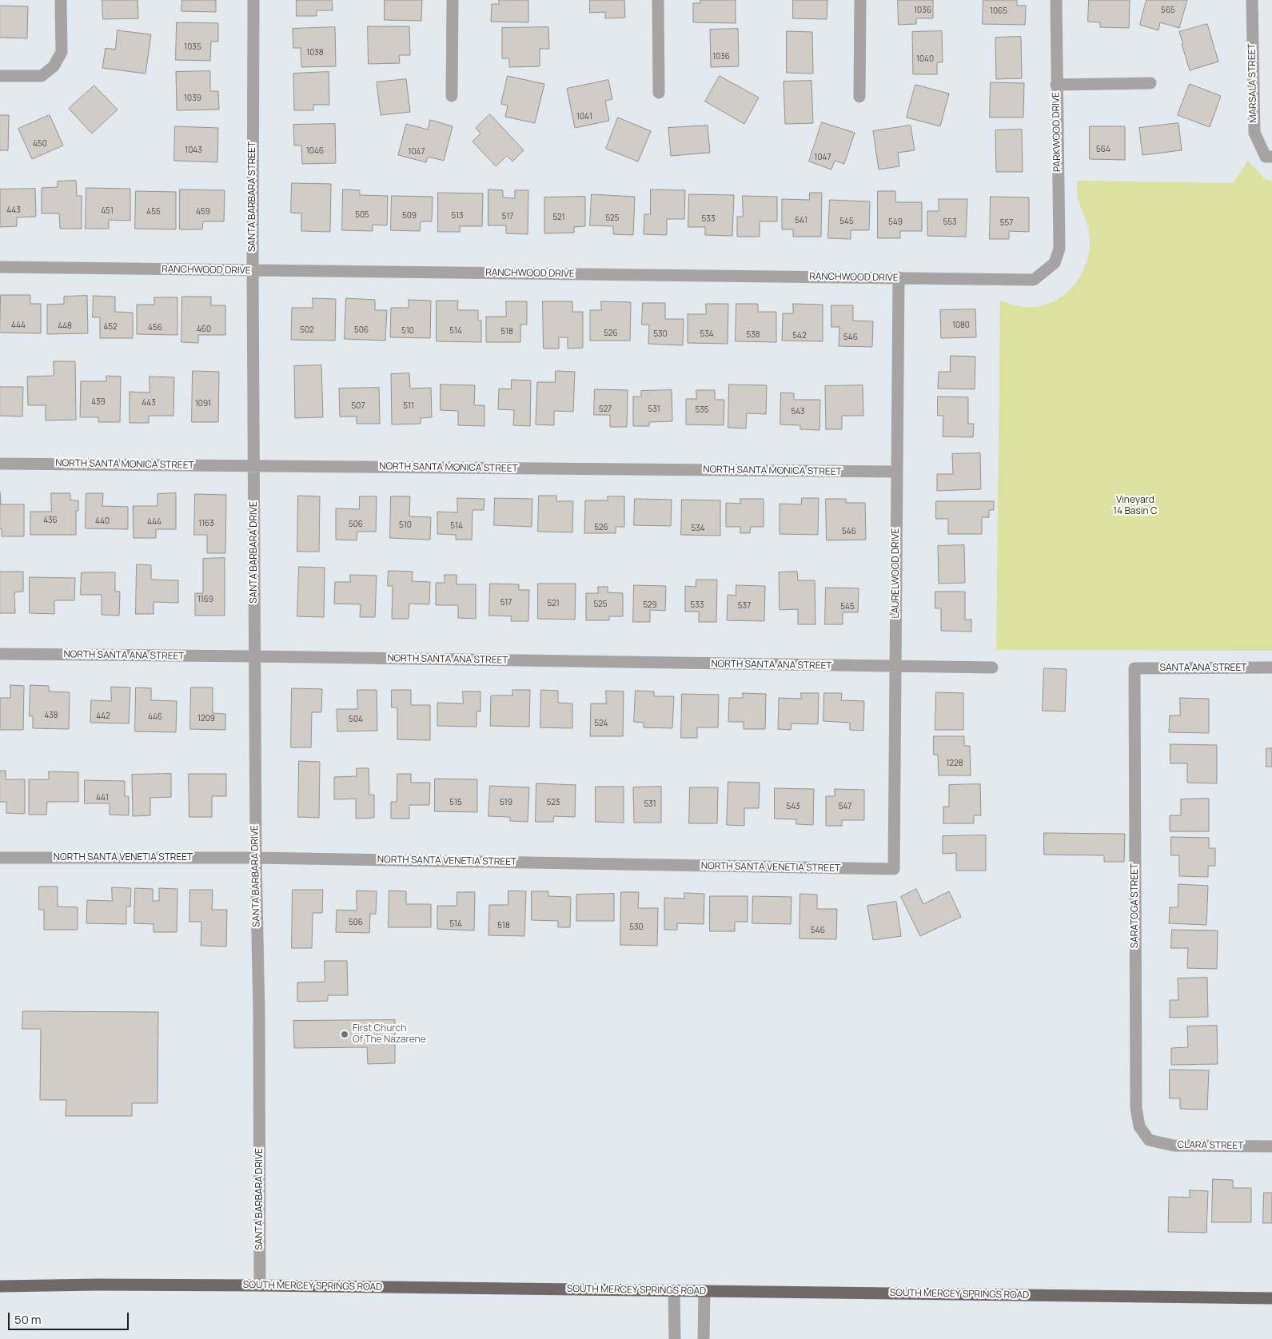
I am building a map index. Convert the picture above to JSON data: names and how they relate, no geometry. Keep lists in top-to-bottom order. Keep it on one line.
{"streets":{"main road":["SOUTH MERCEY SPRINGS ROAD"],"street":["MARSALA STREET","PARKWOOD DRIVE","SANTA BARBARA STREET","RANCHWOOD DRIVE","NORTH SANTA MONICA STREET","SANTA BARBARA DRIVE","LAURELWOOD DRIVE","NORTH SANTA ANA STREET","SANTA ANA STREET","NORTH SANTA VENETIA STREET","SARATOGA STREET","CLARA STREET"]},"crossings":[["PARKWOOD DRIVE","RANCHWOOD DRIVE"],["SANTA BARBARA STREET","RANCHWOOD DRIVE"],["SANTA BARBARA STREET","NORTH SANTA MONICA STREET"],["SANTA BARBARA STREET","SANTA BARBARA DRIVE"],["RANCHWOOD DRIVE","LAURELWOOD DRIVE"],["NORTH SANTA MONICA STREET","SANTA BARBARA DRIVE"],["NORTH SANTA MONICA STREET","LAURELWOOD DRIVE"],["SANTA BARBARA DRIVE","NORTH SANTA ANA STREET"],["SANTA BARBARA DRIVE","NORTH SANTA VENETIA STREET"],["SANTA BARBARA DRIVE","SOUTH MERCEY SPRINGS ROAD"],["LAURELWOOD DRIVE","NORTH SANTA ANA STREET"],["LAURELWOOD DRIVE","NORTH SANTA VENETIA STREET"],["SANTA ANA STREET","SARATOGA STREET"],["SARATOGA STREET","CLARA STREET"]],"parks":["Vineyard 14 Basin C"],"places":["First Church Of The Nazarene"],"house_numbers":["1036","565","1065","1035","1038","1036","1040","1039","1041","450","564","1043","1046","1047","1047","443","451","455","459","505","509","513","517","521","525","533","541","545","549","553","557","444","1080","448","452","456","460","502","506","510","514","518","526","530","534","538","542","546","439","443","1091","507","511","527","531","535","543","436","440","444","1163","506","510","514","526","534","546","1169","517","521","525","529","533","537","545","438","442","446","1209","504","524","1228","441","515","519","523","531","543","547","506","514","518","530","546"],"scale_bar":"50 m"}
